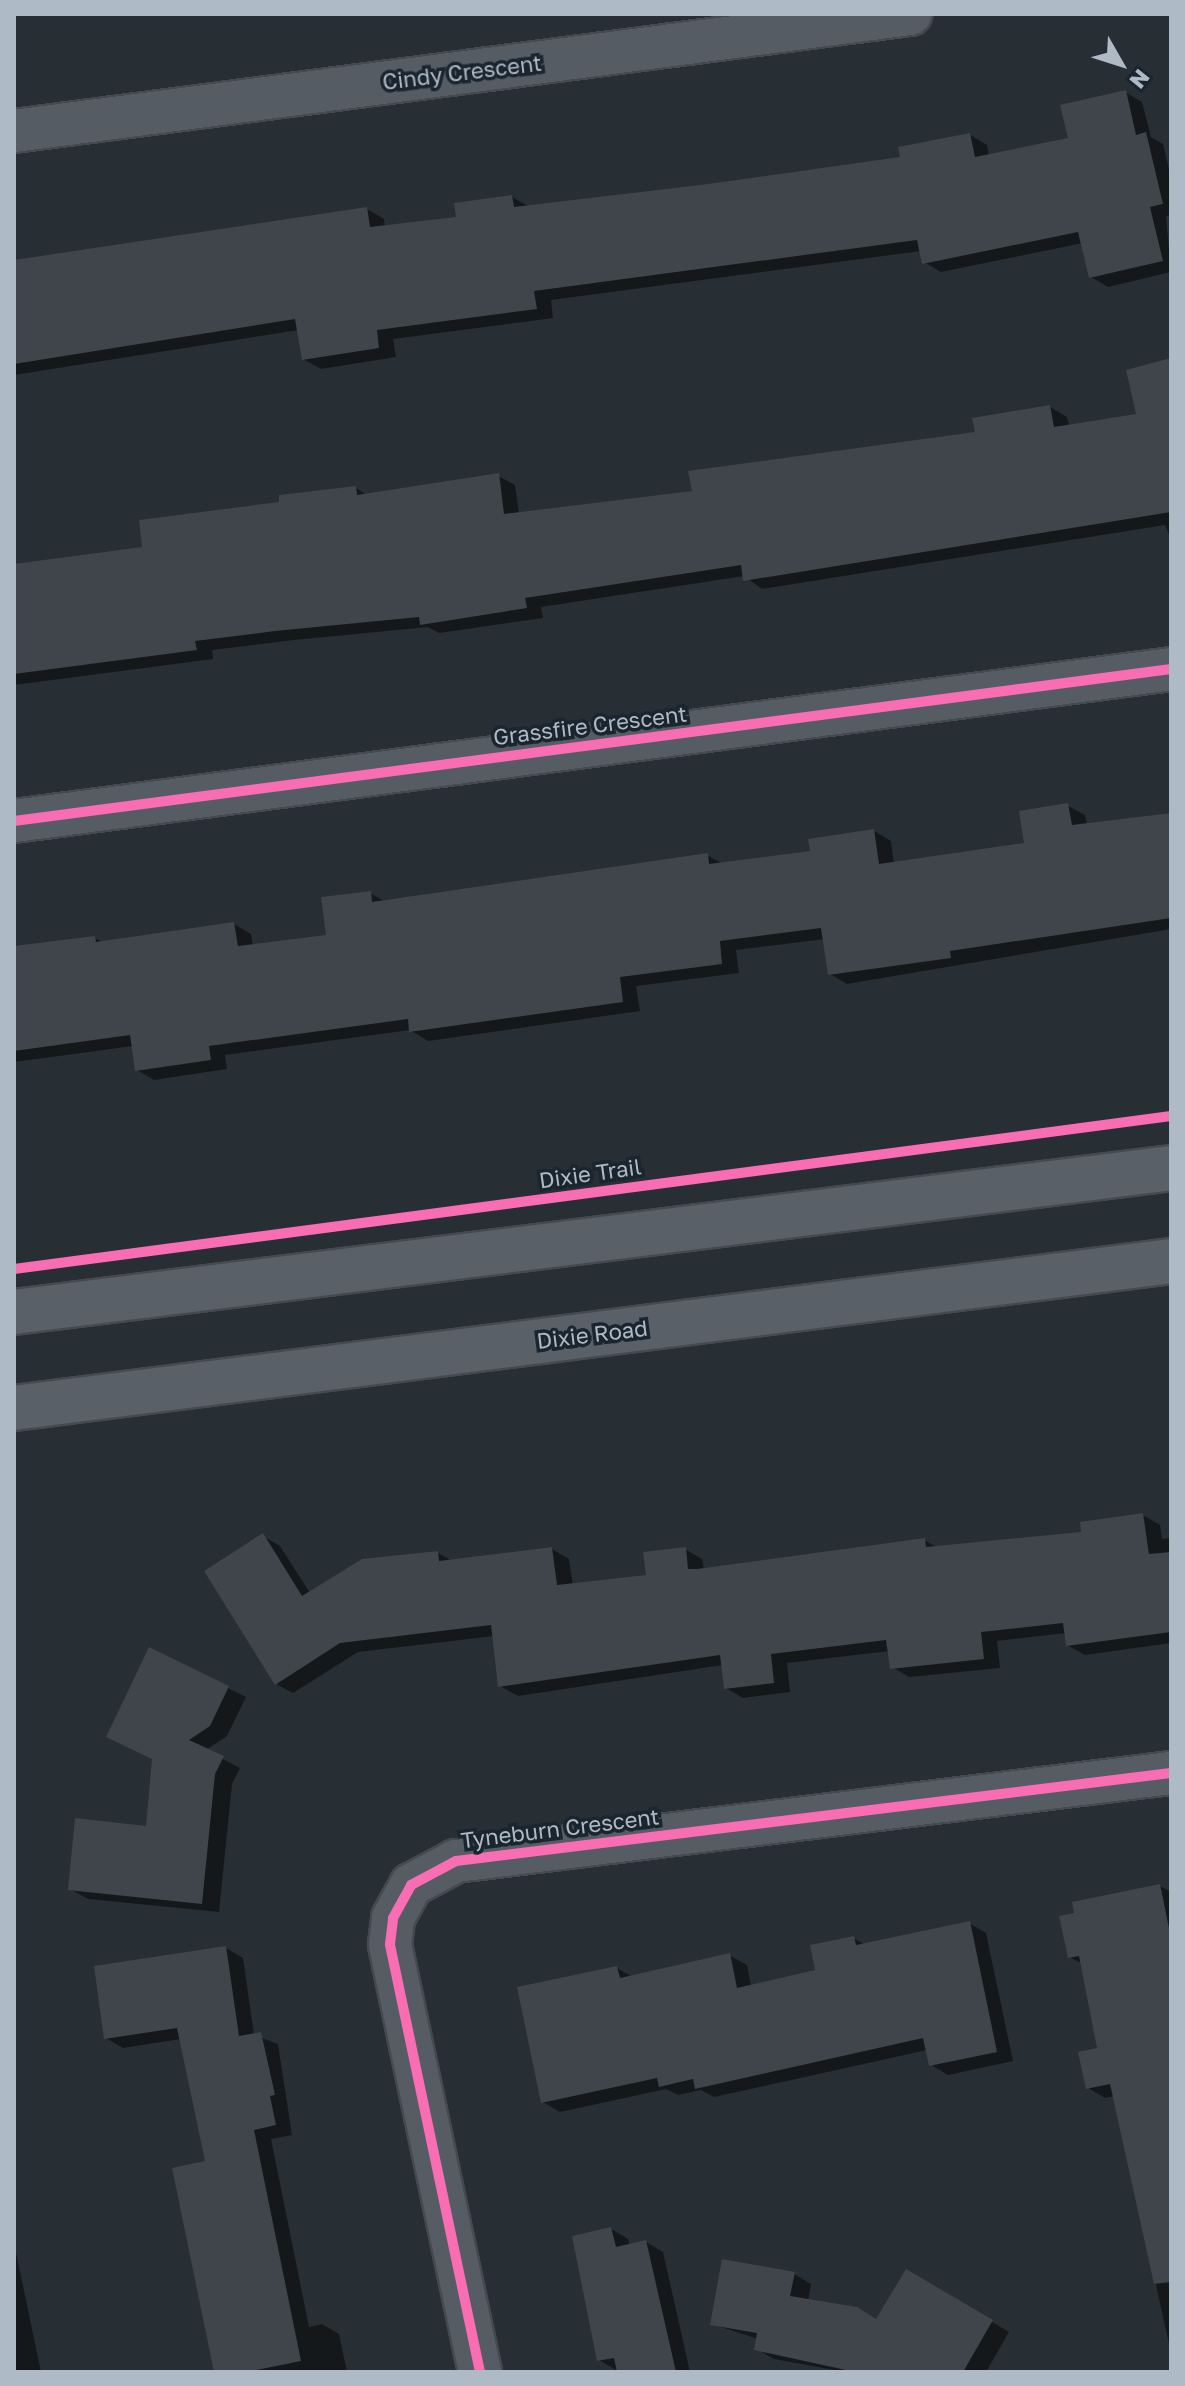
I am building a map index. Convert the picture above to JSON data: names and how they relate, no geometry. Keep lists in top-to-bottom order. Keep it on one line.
{"streets":{"main road":["Dixie Road"],"street":["Cindy Crescent","Grassfire Crescent","Tyneburn Crescent"],"cycle path":["Dixie Trail"]},"north":"bottom right"}
